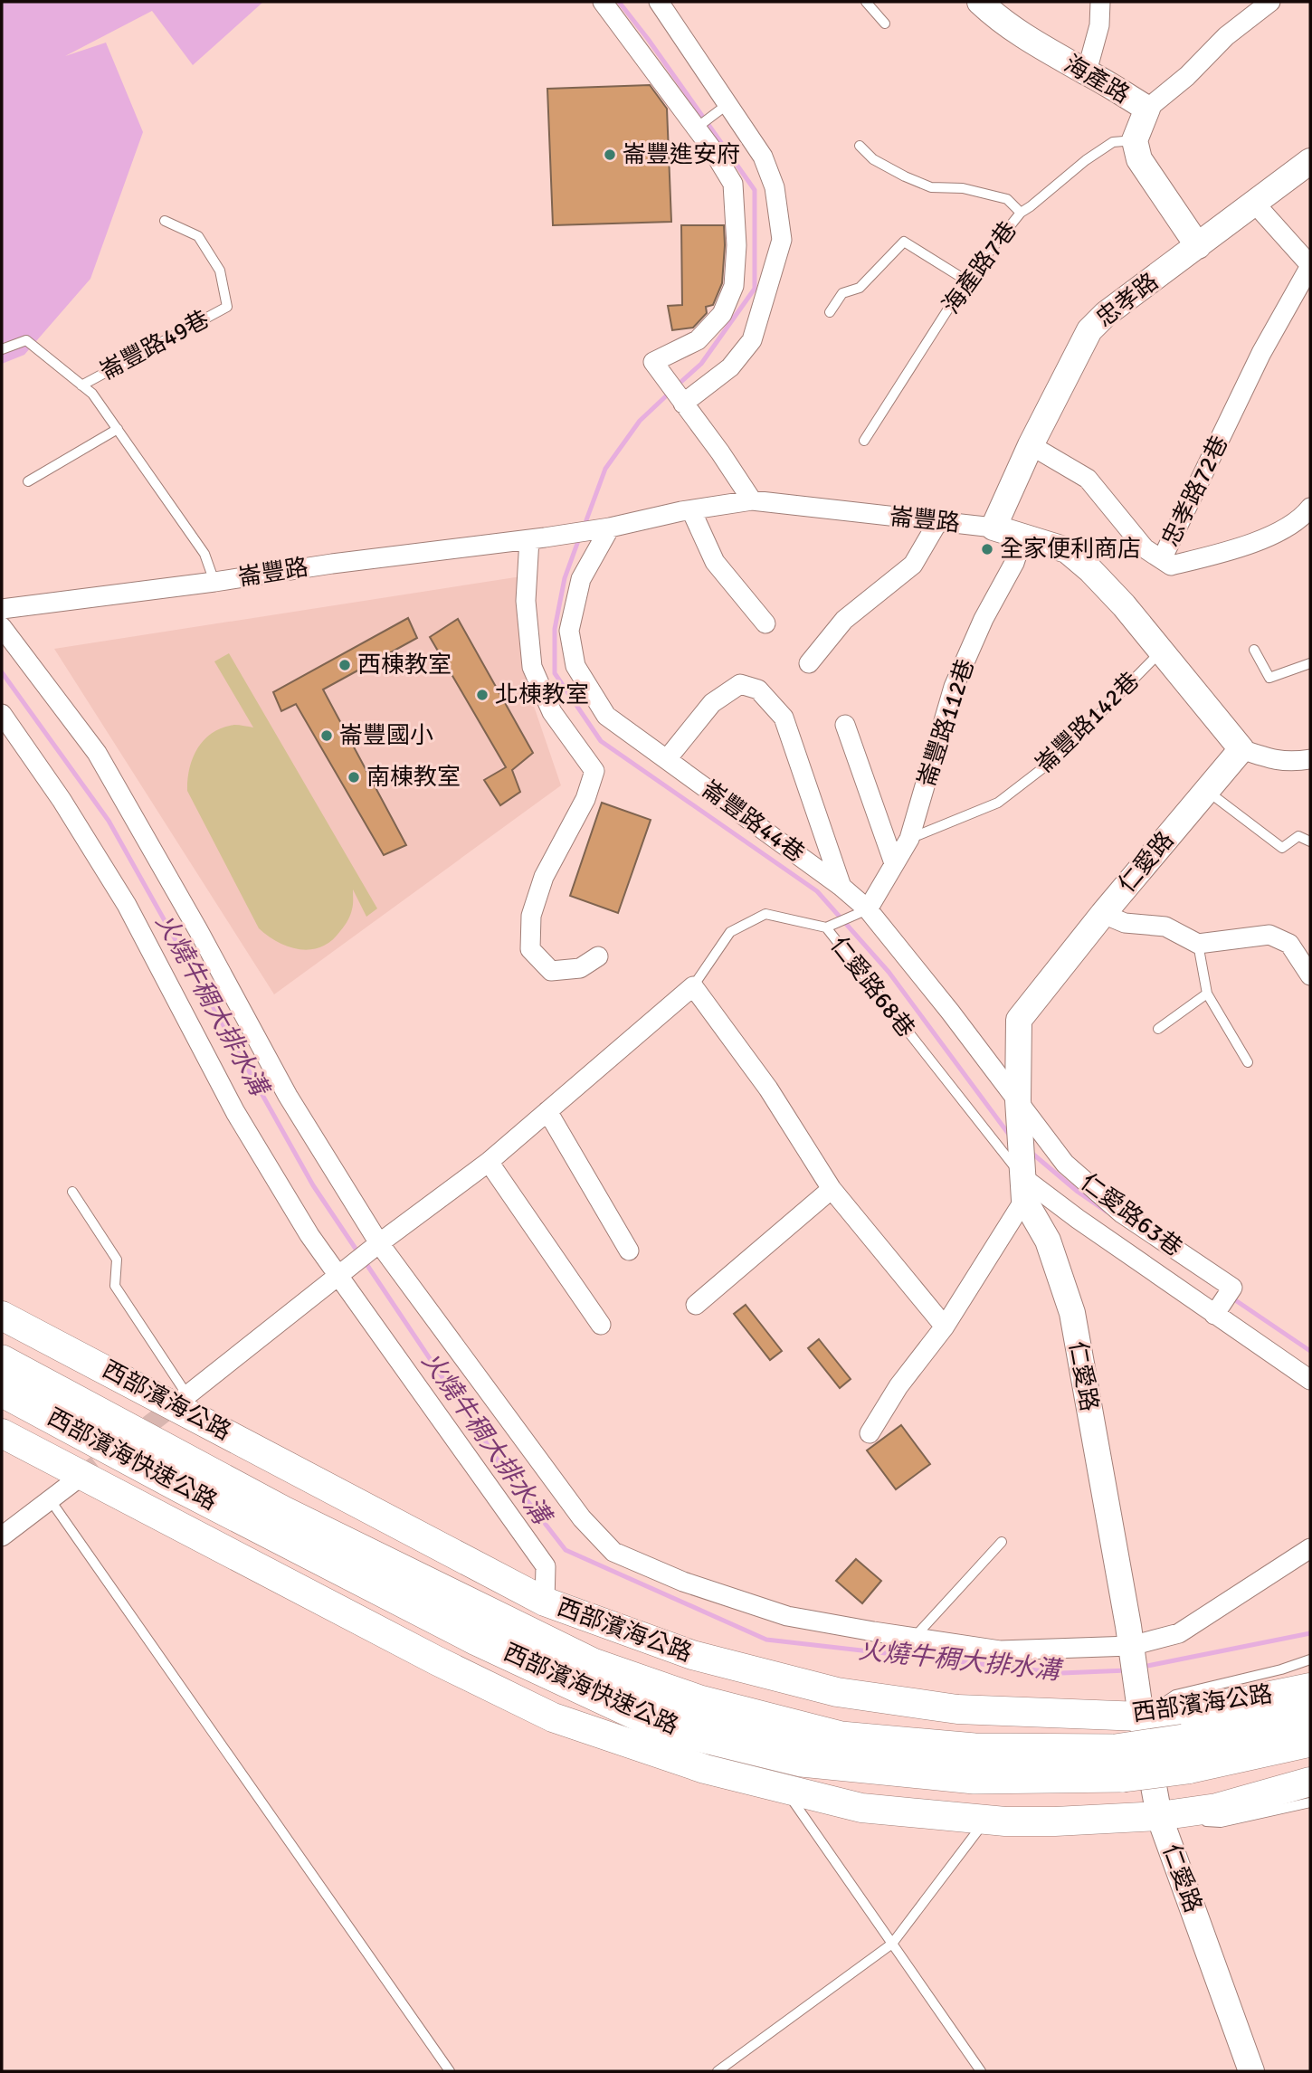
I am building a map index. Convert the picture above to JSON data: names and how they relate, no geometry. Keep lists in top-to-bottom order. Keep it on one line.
{"streets":{"highway":["西部濱海快速公路"],"main road":["西部濱海公路"],"street":["海產路","忠孝路","忠孝路72巷","崙豐路","崙豐路112巷","崙豐路44巷","仁愛路","仁愛路63巷"],"lane":["海產路7巷","崙豐路49巷","崙豐路142巷","仁愛路68巷"]},"crossings":[["海產路","海產路7巷"],["海產路","忠孝路"],["忠孝路","忠孝路72巷"],["忠孝路","崙豐路"],["崙豐路49巷","崙豐路"],["崙豐路","崙豐路112巷"],["崙豐路","崙豐路142巷"],["崙豐路","崙豐路44巷"],["崙豐路","仁愛路"],["崙豐路112巷","崙豐路142巷"],["崙豐路112巷","崙豐路44巷"],["崙豐路44巷","仁愛路"],["崙豐路44巷","仁愛路63巷"],["仁愛路","仁愛路68巷"],["仁愛路","仁愛路63巷"],["仁愛路","西部濱海公路"]],"water":["火燒牛稠大排水溝"],"places":["崙豐進安府","全家便利商店","西棟教室","北棟教室","崙豐國小","南棟教室"]}
